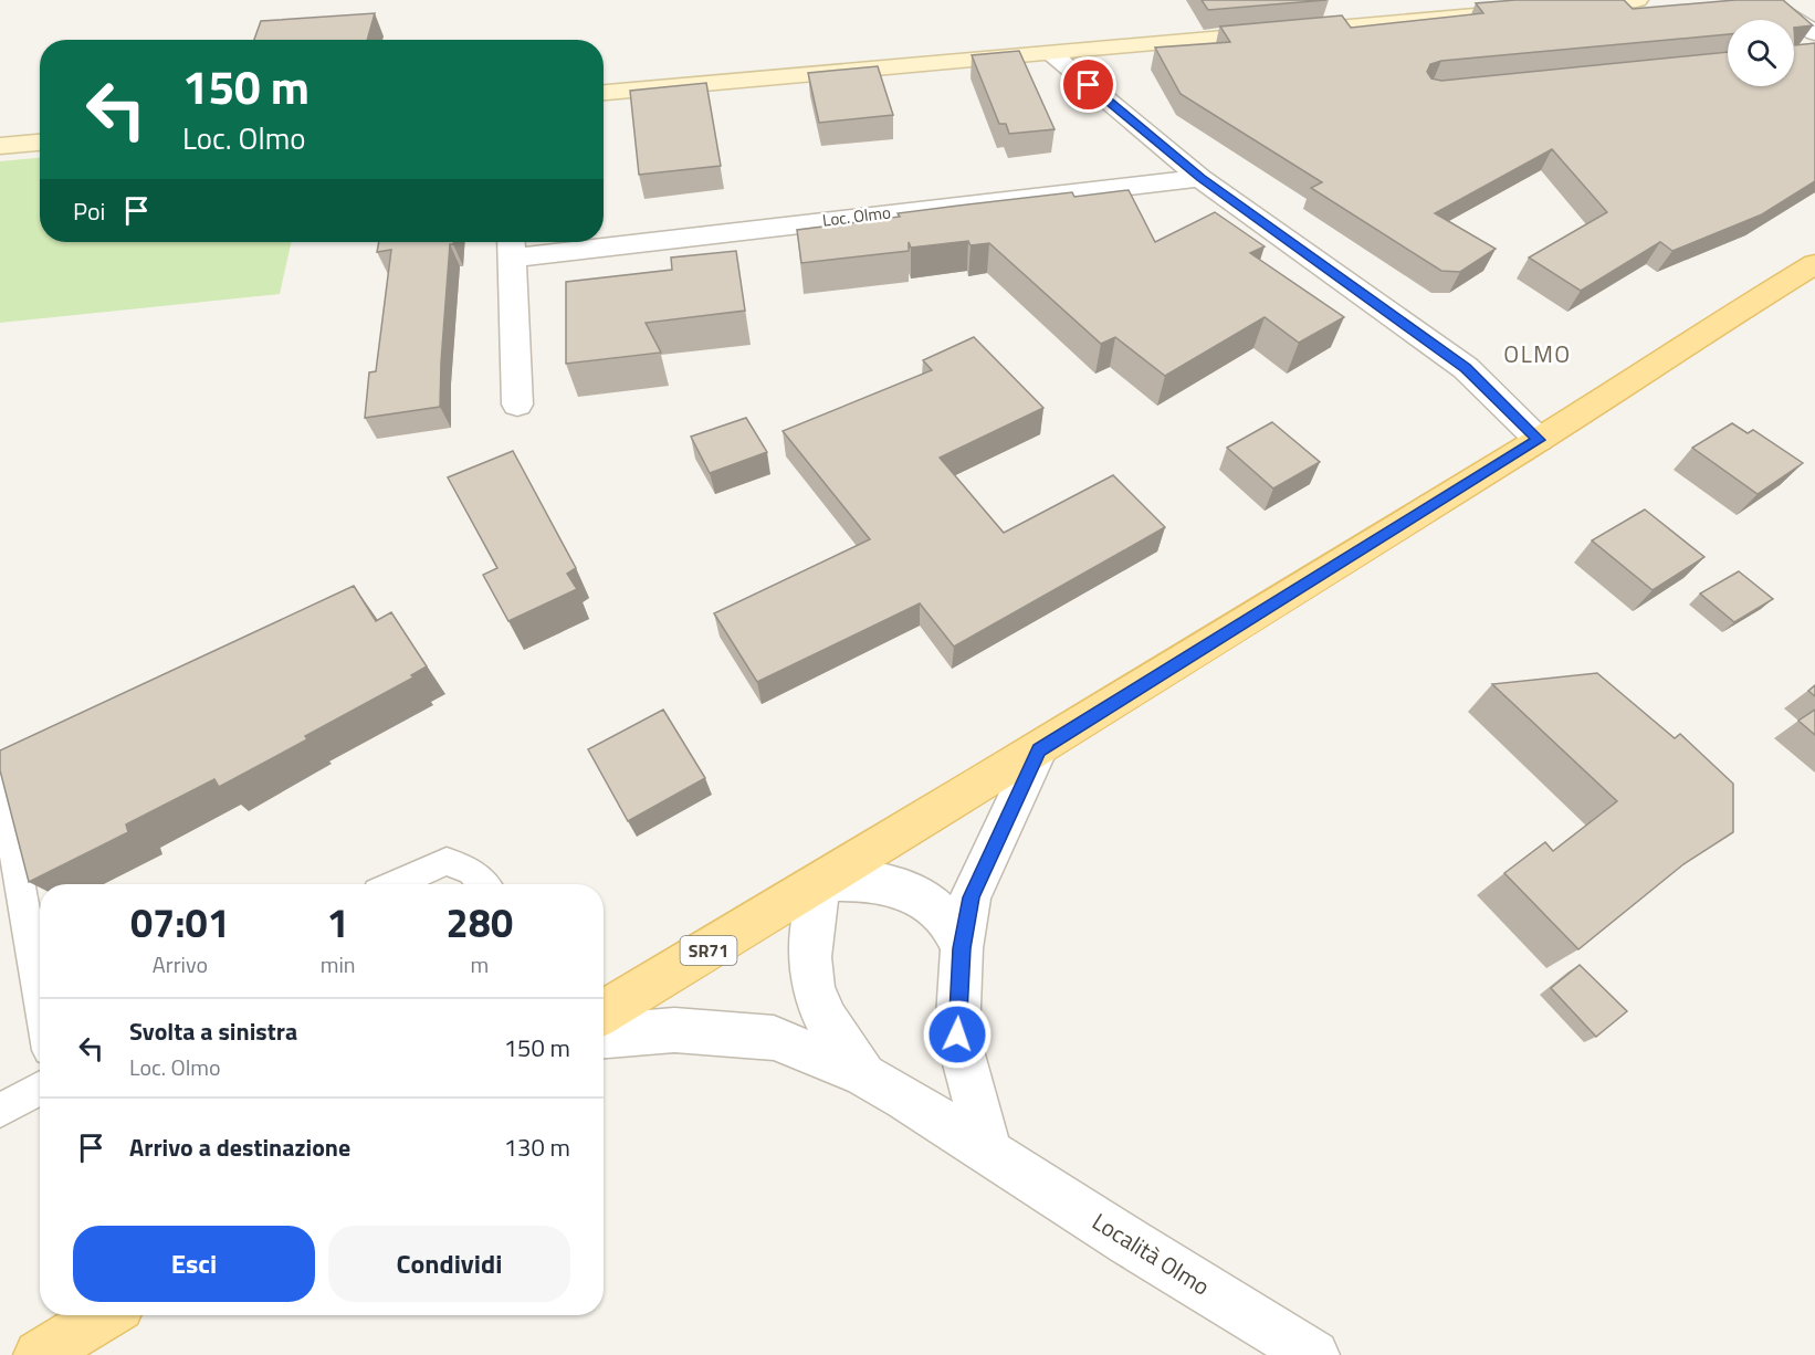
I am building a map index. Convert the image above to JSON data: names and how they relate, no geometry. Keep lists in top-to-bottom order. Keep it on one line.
{"streets":{"main road":["SR71"],"street":["Loc. Olmo","Località Olmo"]},"districts":["OLMO"],"page":{"turn":["150 m","Loc. Olmo"],"then":"Poi","eta":["07:01","Arrivo","1","min","280","m"],"list":[{"name":"Svolta a sinistra","note":"Loc. Olmo","value":"150 m"},{"name":"Arrivo a destinazione","value":"130 m"}],"buttons":["Esci","Condividi"]}}
